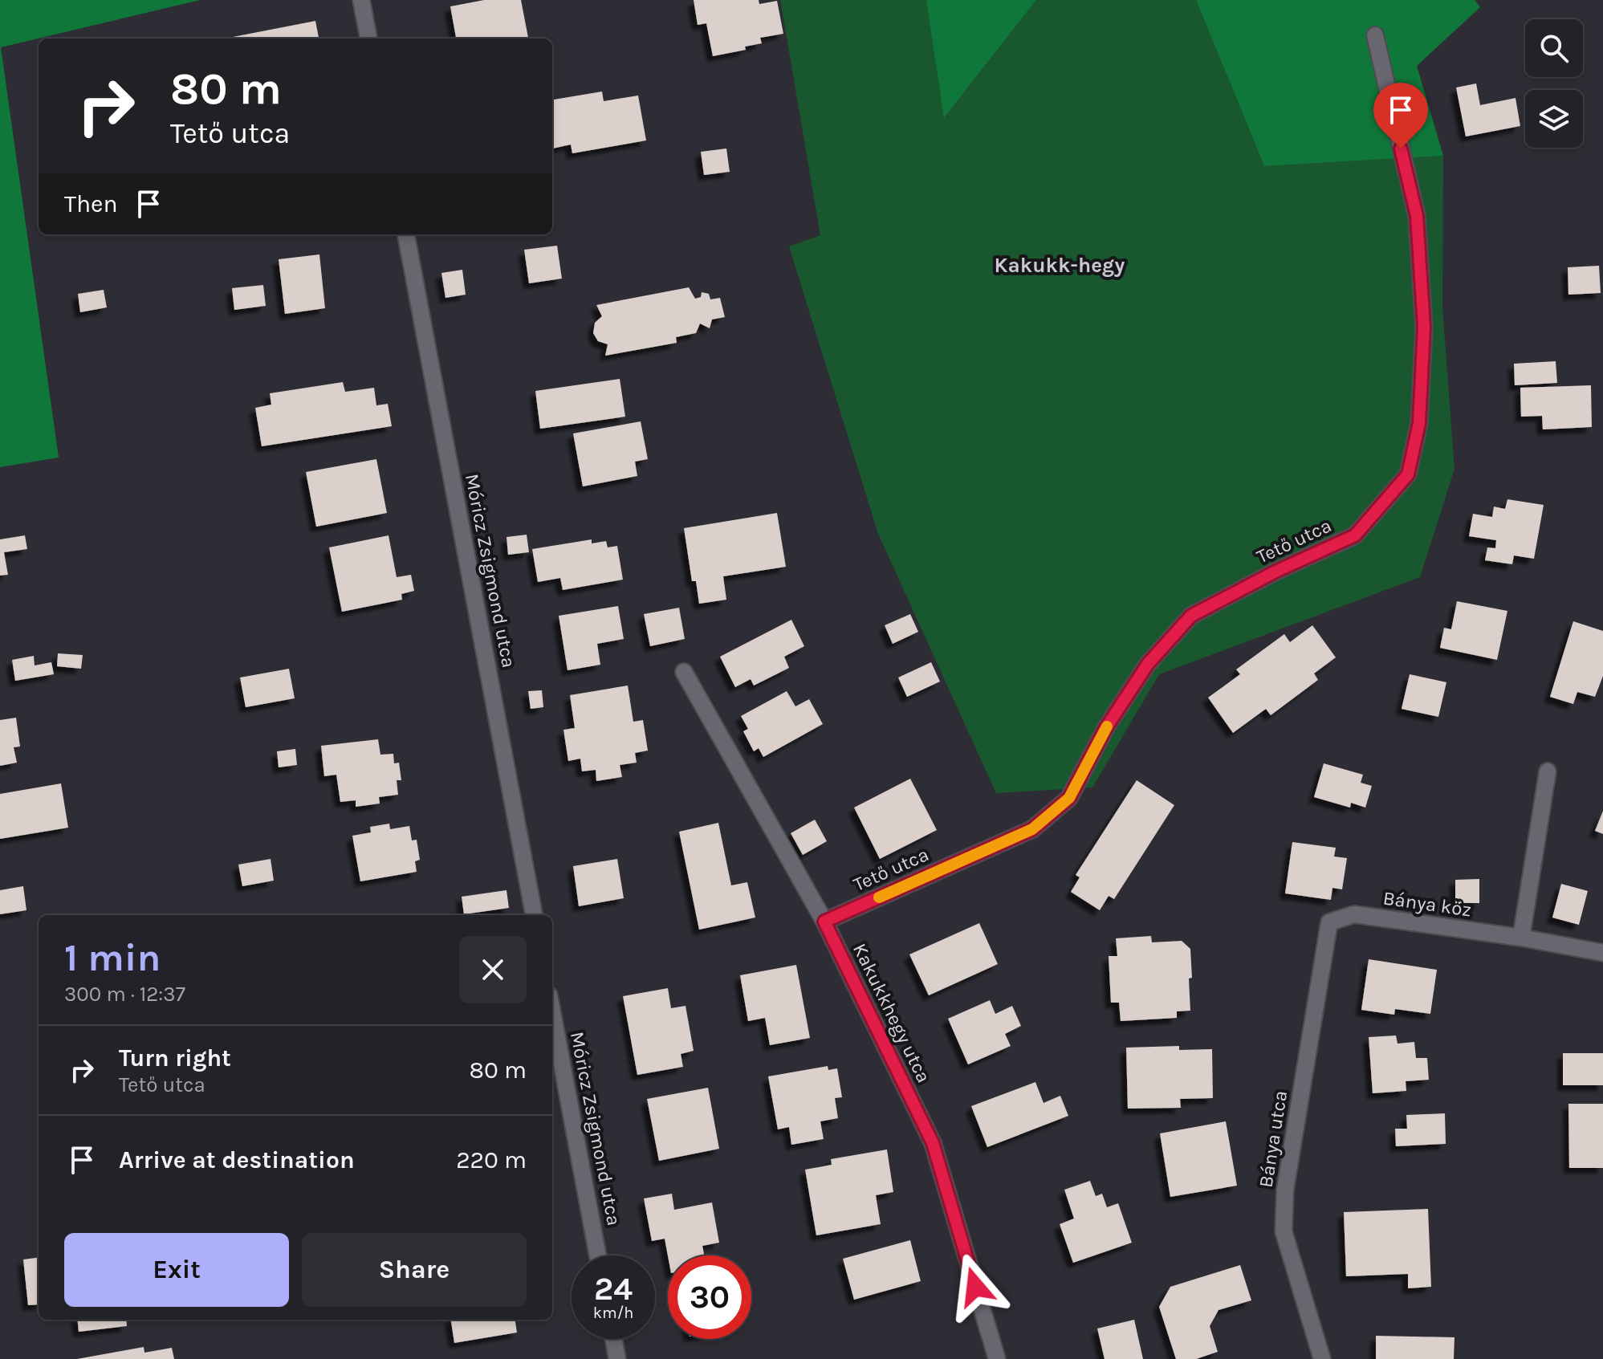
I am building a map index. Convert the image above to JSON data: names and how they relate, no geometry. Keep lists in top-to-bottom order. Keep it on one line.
{"streets":{"street":["Tető utca","Móricz Zsigmond utca","Bánya köz","Kakukkhegy utca","Bánya utca"]},"crossings":[["Tető utca","Kakukkhegy utca"],["Bánya köz","Bánya utca"]],"districts":["Kakukk-hegy"],"page":{"turn":["80 m","Tető utca"],"then":"Then","heading":["1 min","300 m · 12:37"],"list":[{"name":"Turn right","note":"Tető utca","value":"80 m"},{"name":"Arrive at destination","value":"220 m"}],"buttons":["Exit","Share"],"speed":"24 km/h","limit":"30"}}
